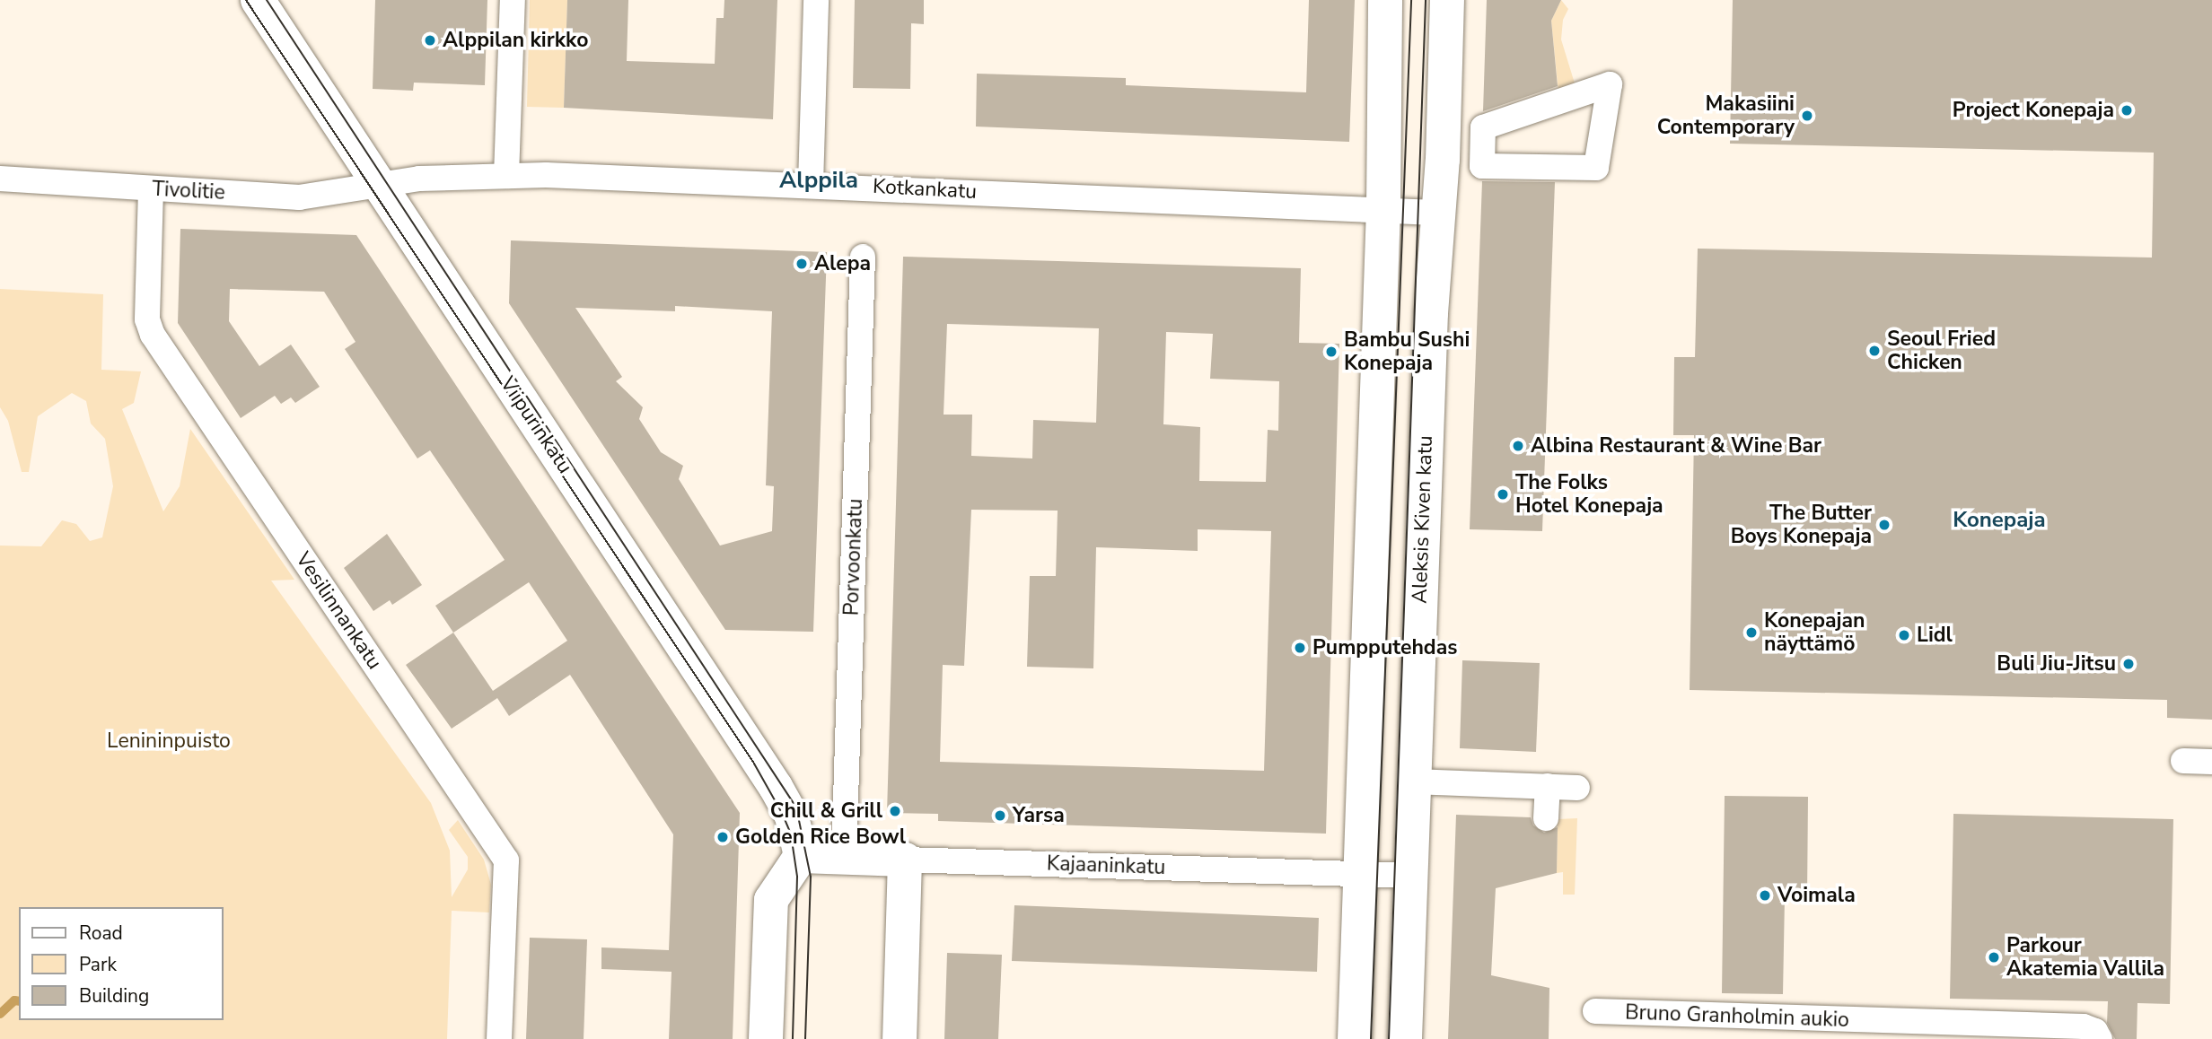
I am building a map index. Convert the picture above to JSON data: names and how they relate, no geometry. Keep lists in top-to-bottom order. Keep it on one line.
{"streets":{"main road":["Viipurinkatu","Aleksis Kiven katu","Kajaaninkatu"],"street":["Kotkankatu","Tivolitie","Porvoonkatu","Vesilinnankatu","Bruno Granholmin aukio"]},"crossings":[["Kotkankatu","Tivolitie"],["Kotkankatu","Viipurinkatu"],["Kotkankatu","Aleksis Kiven katu"],["Tivolitie","Viipurinkatu"],["Tivolitie","Vesilinnankatu"],["Viipurinkatu","Kajaaninkatu"],["Aleksis Kiven katu","Kajaaninkatu"],["Porvoonkatu","Kajaaninkatu"]],"districts":["Alppila","Konepaja"],"parks":["Lenininpuisto"],"places":["Alppilan kirkko","Project Konepaja","Makasiini Contemporary","Alepa","Seoul Fried Chicken","Bambu Sushi Konepaja","Albina Restaurant & Wine Bar","The Folks Hotel Konepaja","The Butter Boys Konepaja","Konepajan näyttämö","Lidl","Pumpputehdas","Buli Jiu-Jitsu","Chill & Grill","Yarsa","Golden Rice Bowl","Voimala","Parkour Akatemia Vallila"],"legend":["Road","Park","Building"]}
